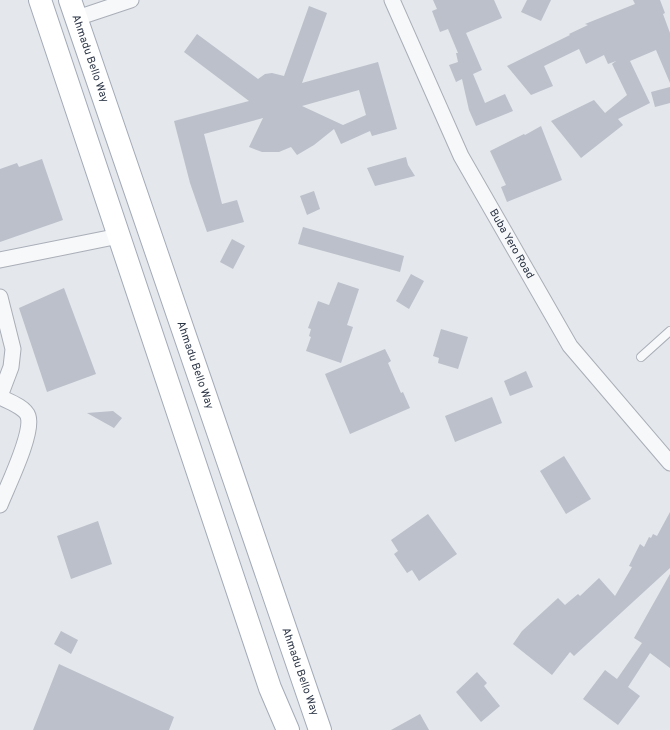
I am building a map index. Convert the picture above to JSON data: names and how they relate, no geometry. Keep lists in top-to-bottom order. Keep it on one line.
{"streets":{"main road":["Ahmadu Bello Way"],"street":["Buba Yero Road"]}}
